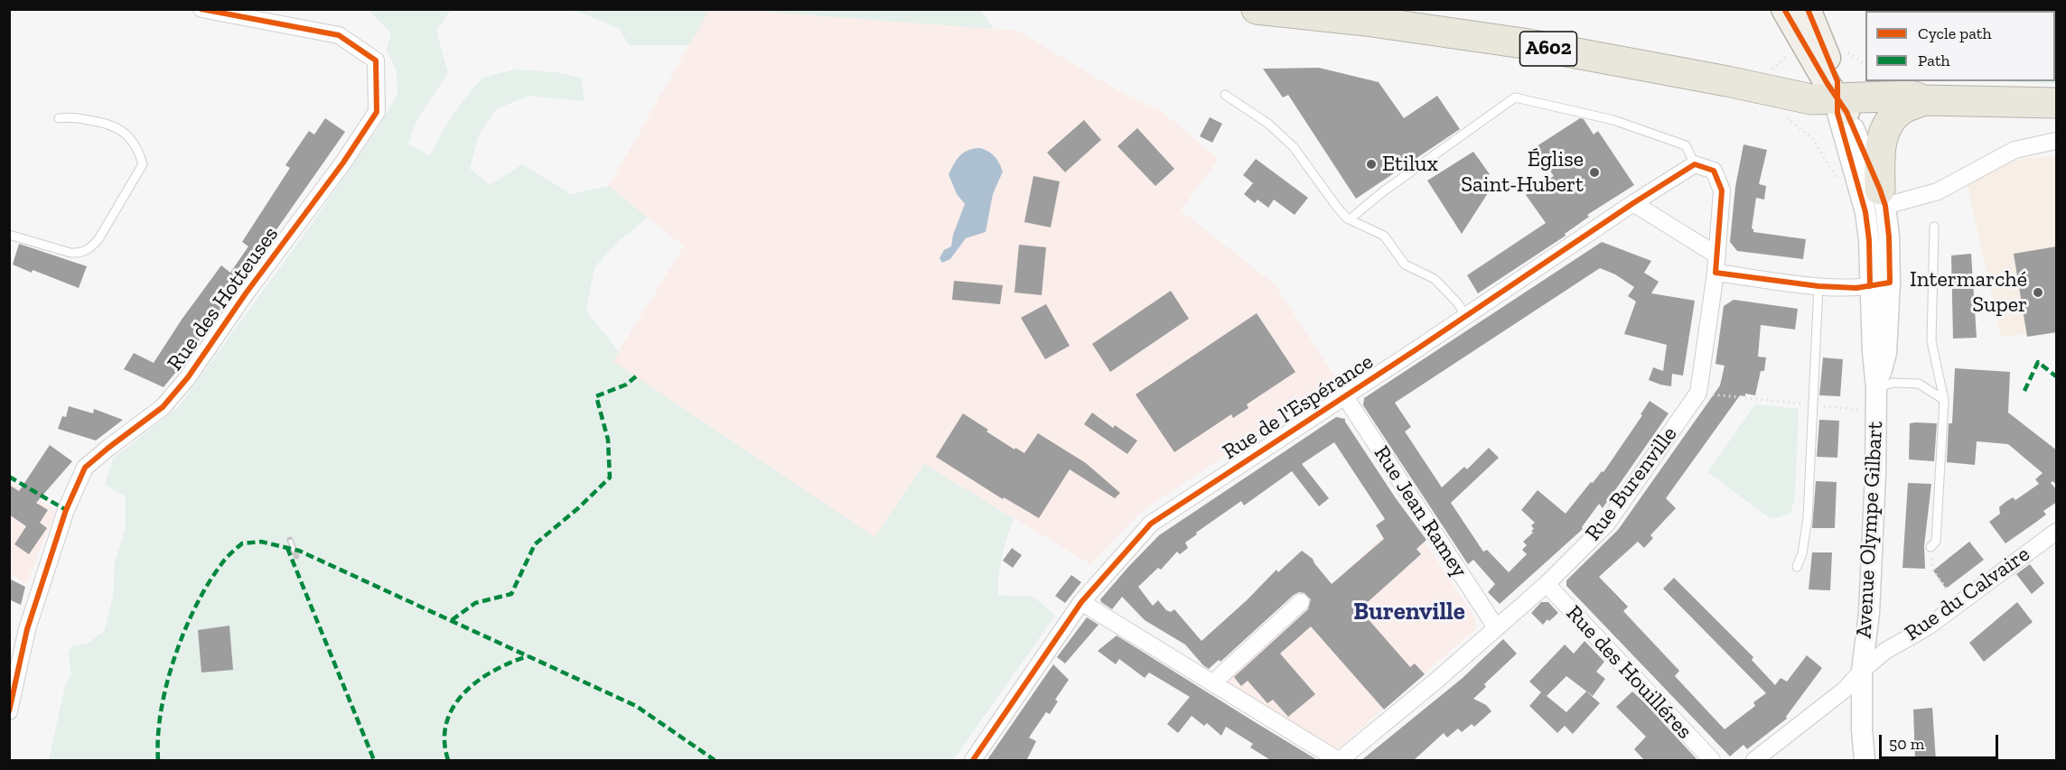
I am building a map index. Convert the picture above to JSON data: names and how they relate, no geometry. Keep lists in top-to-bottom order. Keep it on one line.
{"streets":{"highway":["A602"],"street":["Rue des Hotteuses","Rue de l'Espérance","Rue Burenville","Rue Jean Ramey","Avenue Olympe Gilbart","Rue du Calvaire","Rue des Houilléres"]},"crossings":[["A602","Avenue Olympe Gilbart"],["Rue de l'Espérance","Rue Burenville"],["Rue de l'Espérance","Rue Jean Ramey"],["Rue Burenville","Rue Jean Ramey"],["Rue Burenville","Rue des Houilléres"],["Avenue Olympe Gilbart","Rue du Calvaire"]],"districts":["Burenville"],"places":["Etilux","Église Saint-Hubert","Intermarché Super"],"legend":["Cycle path","Path"],"scale_bar":"50 m"}
